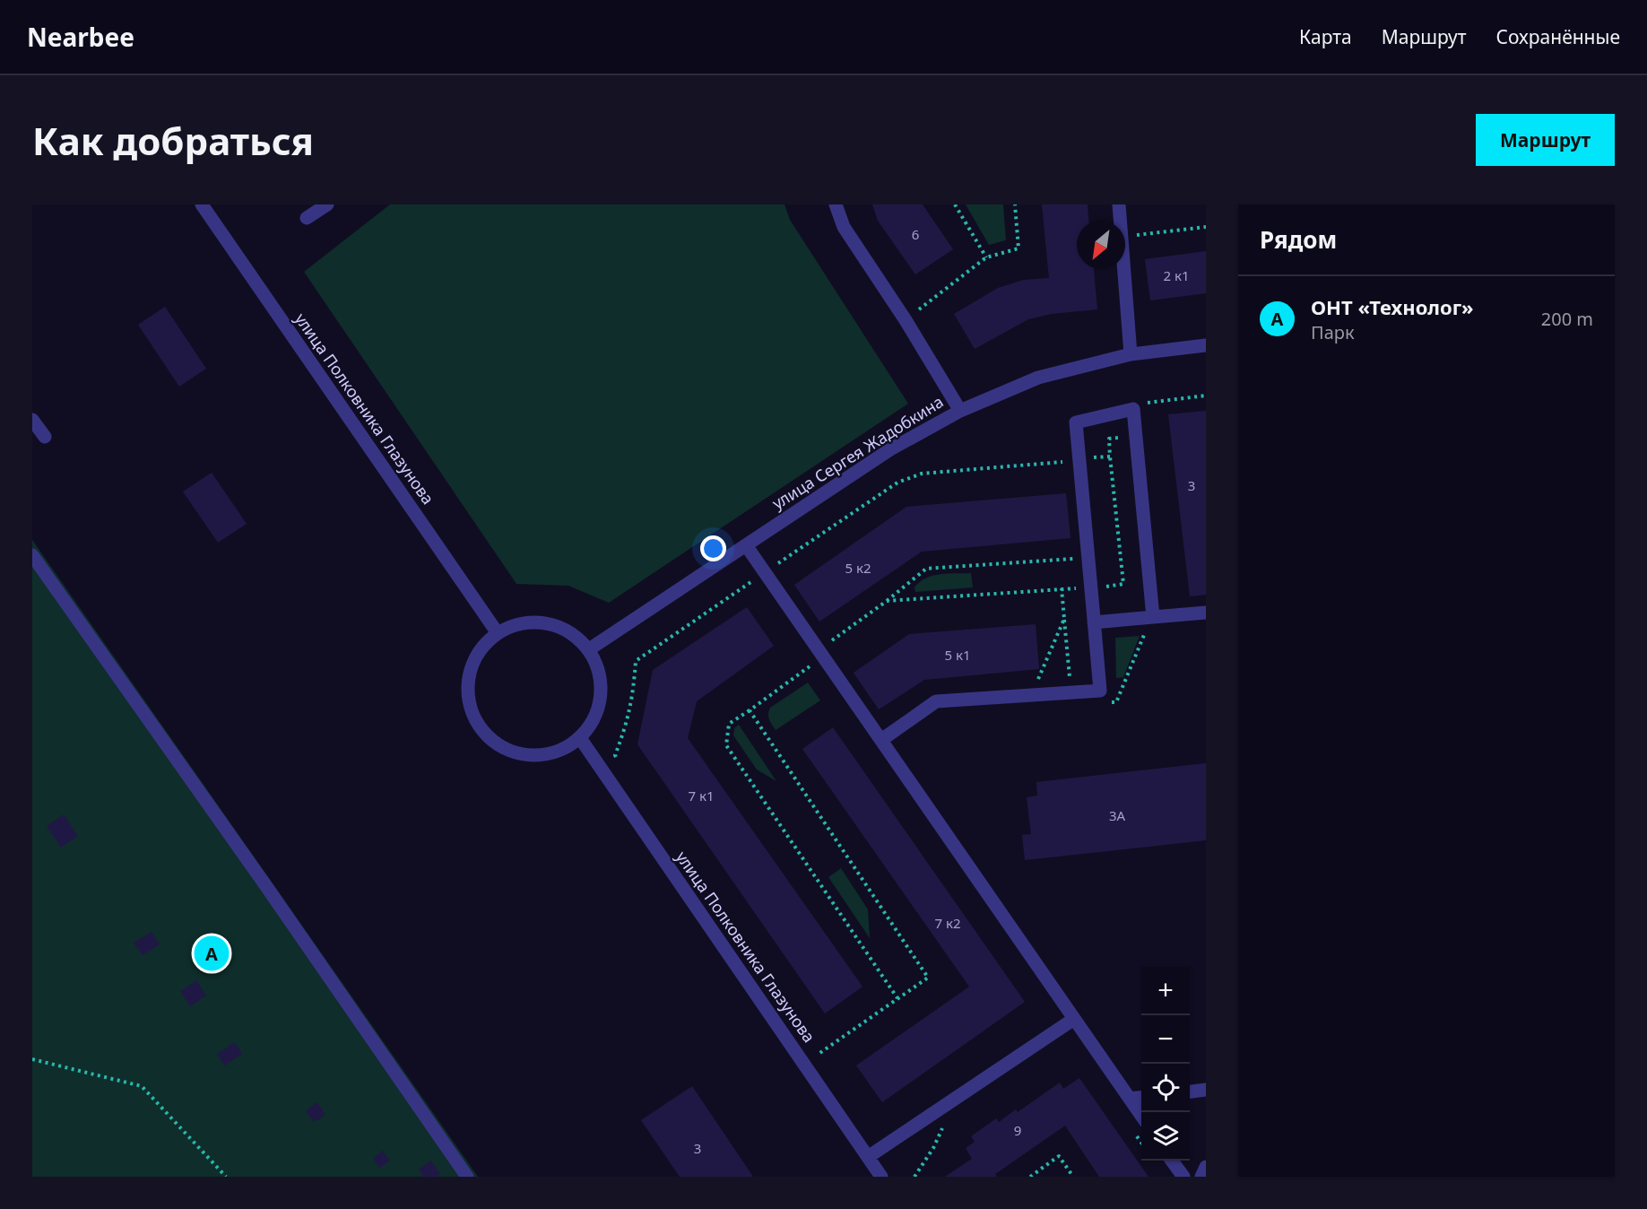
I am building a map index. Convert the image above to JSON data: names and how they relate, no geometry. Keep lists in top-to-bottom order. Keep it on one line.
{"streets":{"street":["улица Полковника Глазунова","улица Сергея Жадобкина"]},"crossings":[["улица Полковника Глазунова","улица Сергея Жадобкина"]],"house_numbers":["6","2 к1","3","5 к2","5 к1","7 к1","3А","7 к2","9","3"],"north":"bottom left","page":{"header":"Nearbee","nav":["Карта","Маршрут","Сохранённые"],"buttons":"Маршрут","title":"Как добраться","heading":"Рядом","list":[{"mark":"A","name":"ОНТ «Технолог»","note":"Парк","value":"200 m"}],"pins":"A","map_buttons":["+","−"]}}
